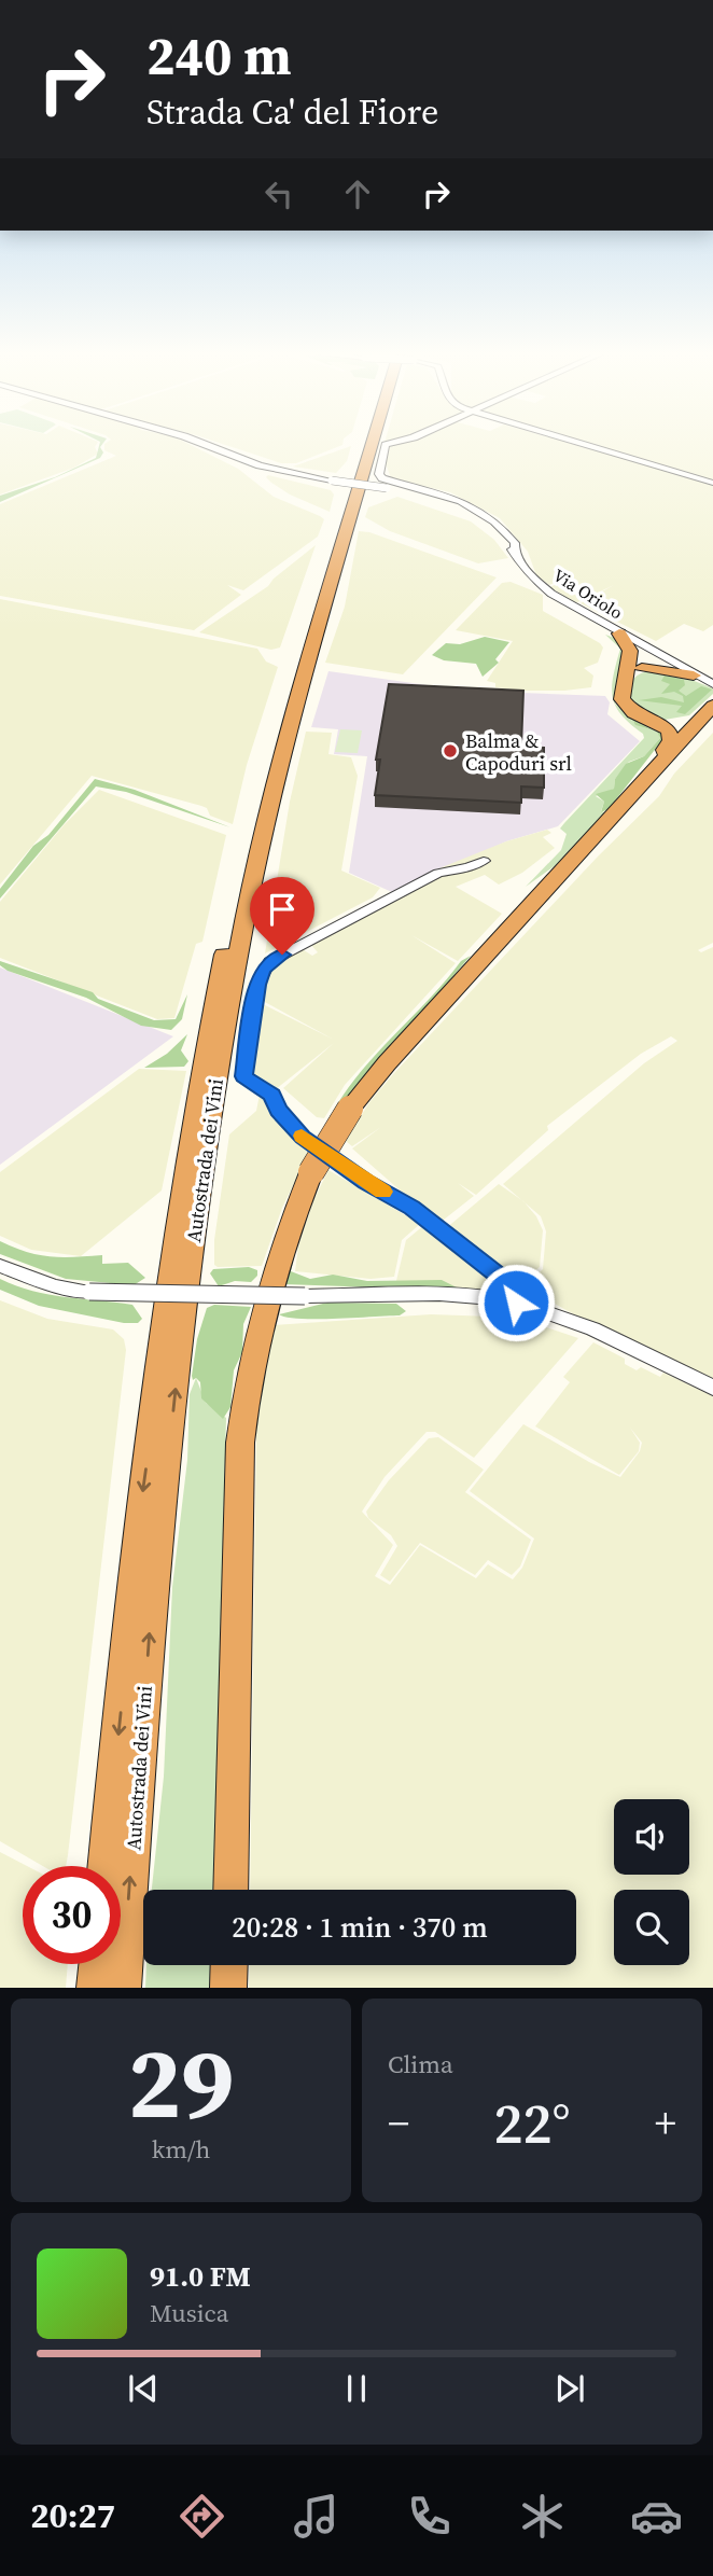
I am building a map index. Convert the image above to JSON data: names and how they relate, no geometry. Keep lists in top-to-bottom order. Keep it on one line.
{"streets":{"highway":["Autostrada dei Vini"],"street":["Via Oriolo"]},"places":["Balma & Capoduri srl"],"page":{"turn":["240 m","Strada Ca' del Fiore"],"limit":"30","trip":"20:28 · 1 min · 370 m","tile":[["29","km/h"],"Clima"],"heat":["−","22°","+"],"song":["91.0 FM","Musica"],"tabs":"20:27"}}
